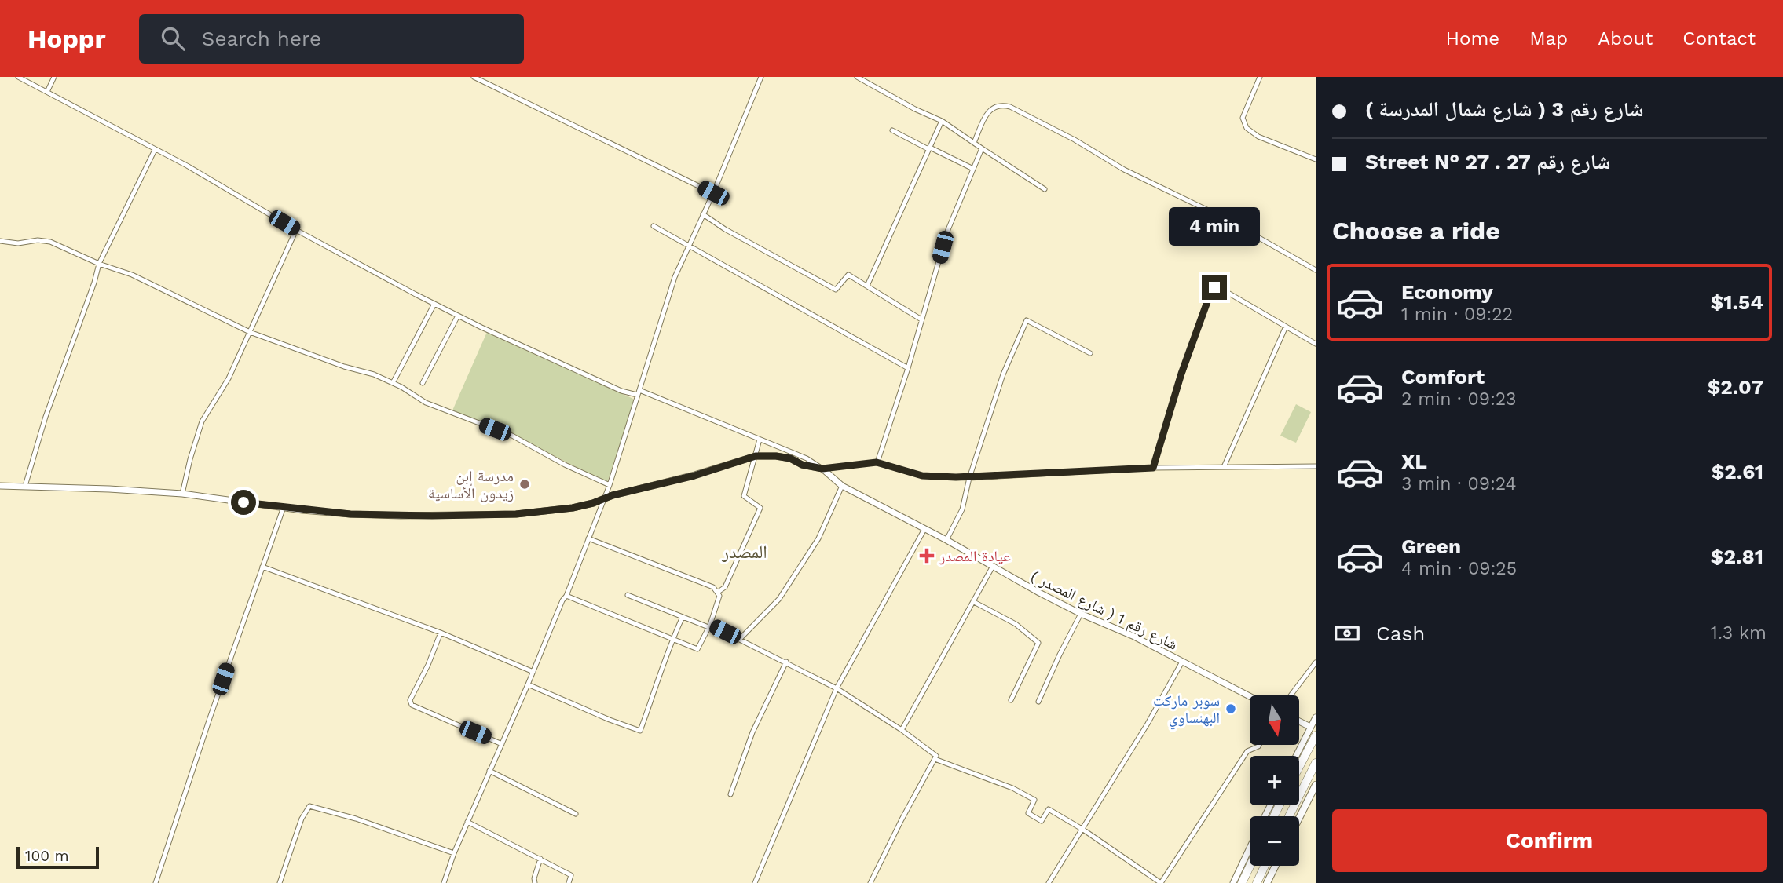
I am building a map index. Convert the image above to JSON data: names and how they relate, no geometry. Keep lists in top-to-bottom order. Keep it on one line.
{"streets":{"street":["شارع رقم 1 ( شارع المصدر )"]},"districts":["المصدر"],"places":{"other":["مدرسة إبن زيدون الأساسية","سوبر ماركت البهنساوي"],"health":["عيادة المصدر"]},"scale_bar":"100 m","north":"bottom","page":{"header":"Hoppr","search":"Search here","nav":["Home","Map","About","Contact"],"banner":["شارع رقم 3 ( شارع شمال المدرسة )","Street N° 27 . شارع رقم 27"],"heading":"Choose a ride","bubble":"4 min","list":[{"name":"Economy","note":"1 min · 09:22","value":"$1.54"},{"name":"Comfort","note":"2 min · 09:23","value":"$2.07"},{"name":"XL","note":"3 min · 09:24","value":"$2.61"},{"name":"Green","note":"4 min · 09:25","value":"$2.81"}],"pay":["Cash","1.3 km"],"map_buttons":["+","−"],"buttons":"Confirm","scale":"100 m"}}
